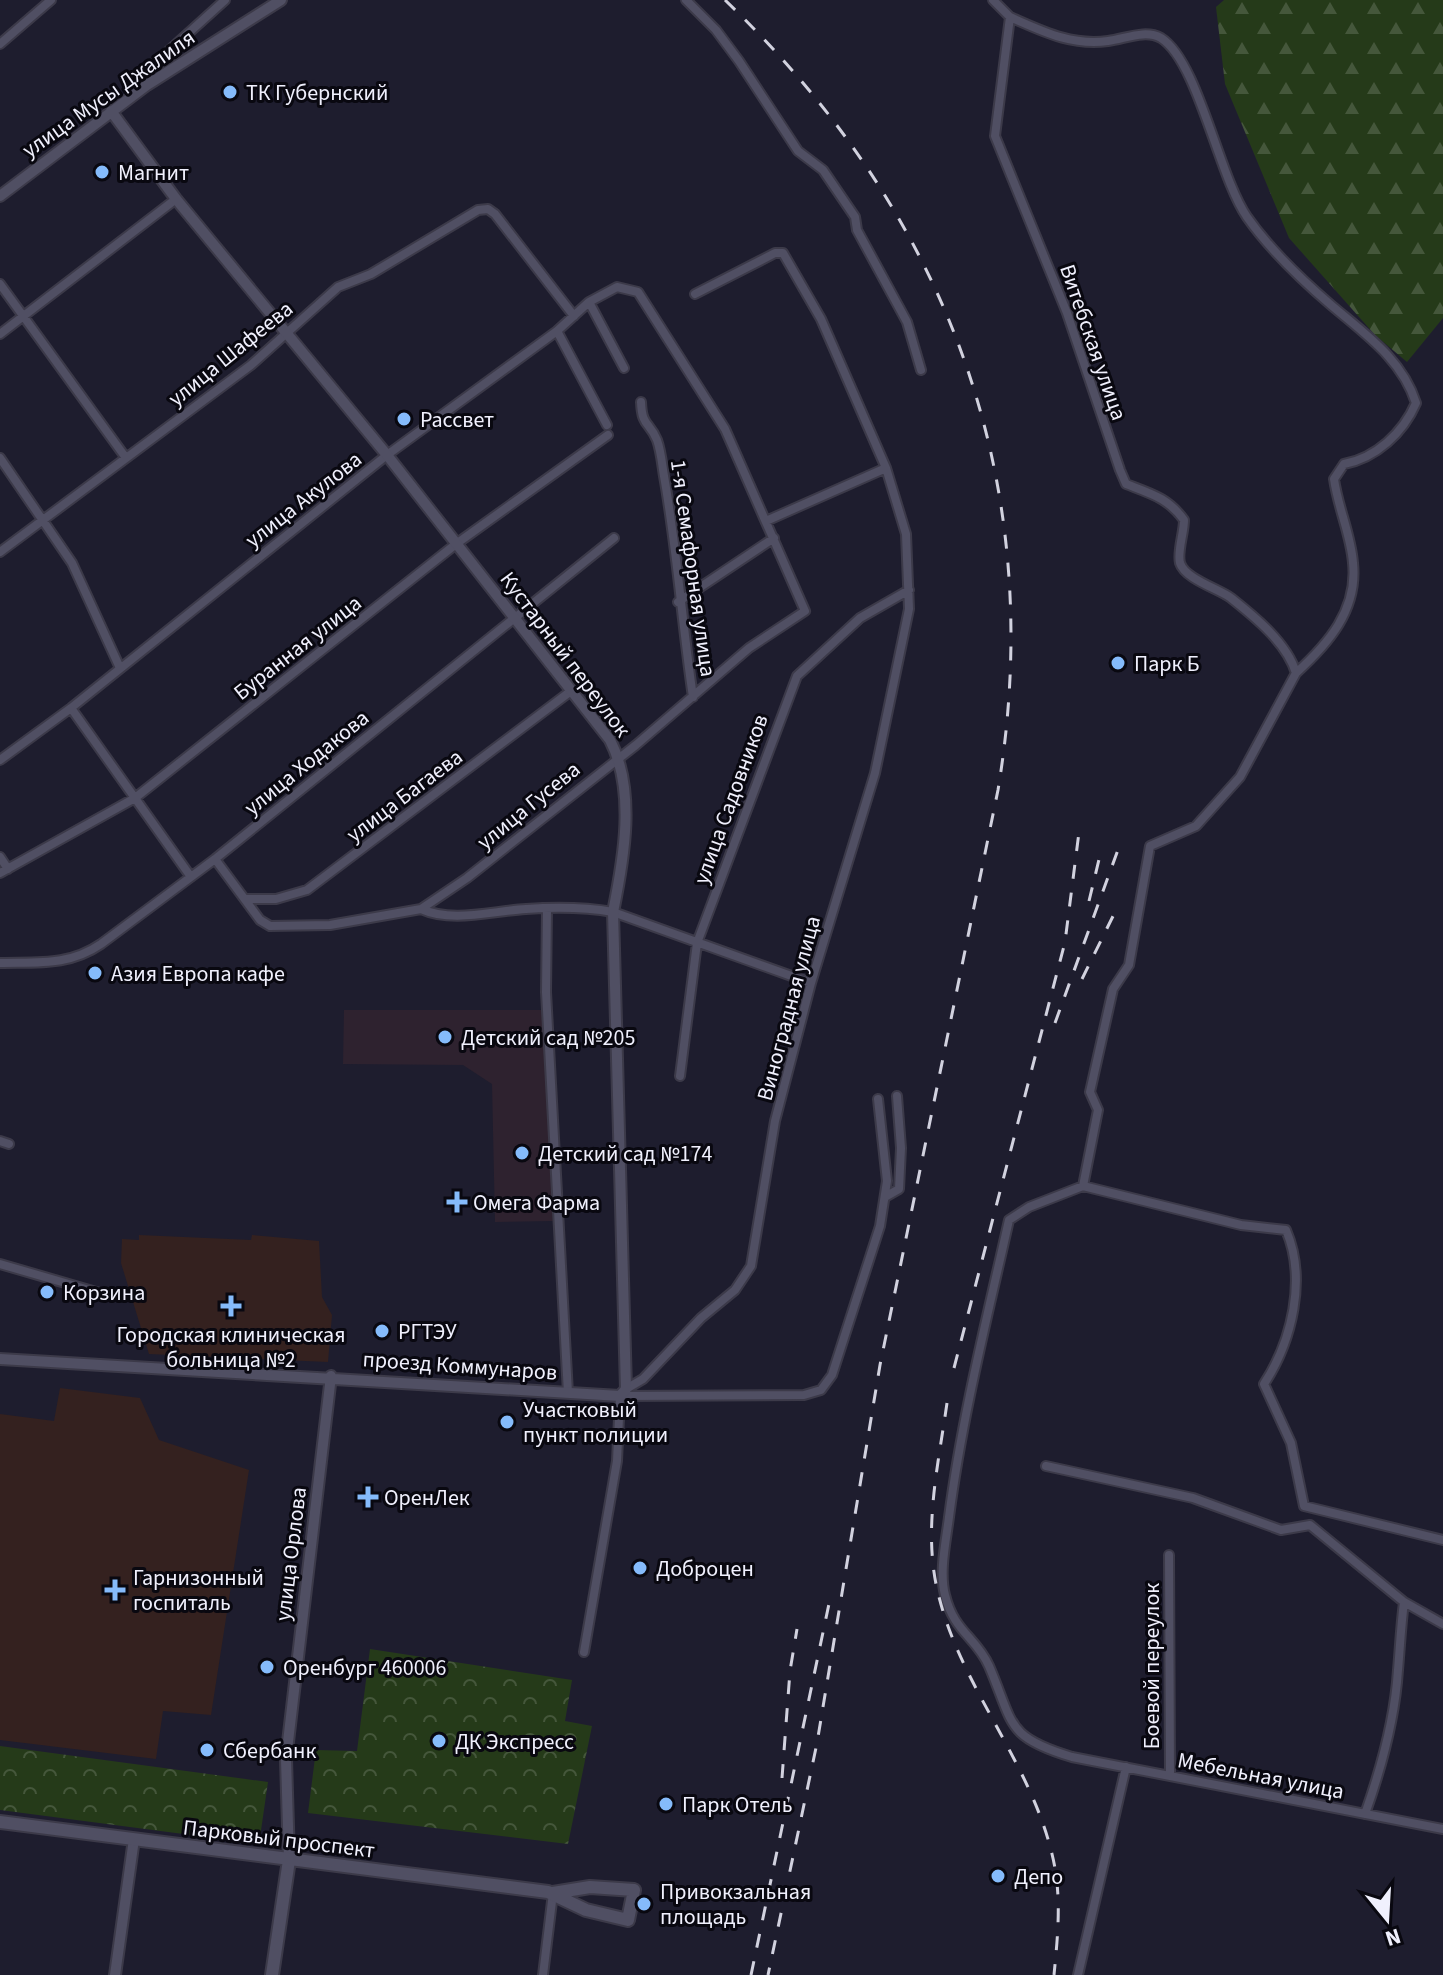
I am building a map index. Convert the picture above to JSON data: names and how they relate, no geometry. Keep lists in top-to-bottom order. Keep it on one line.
{"streets":{"main road":["улица Орлова","Парковый проспект"],"street":["улица Мусы Джалиля","Витебская улица","улица Шафеева","улица Акулова","1-я Семафорная улица","Буранная улица","Кустарный переулок","улица Ходакова","улица Багаева","улица Садовников","улица Гусева","Виноградная улица","проезд Коммунаров","Боевой переулок","Мебельная улица"]},"crossings":[["улица Мусы Джалиля","Кустарный переулок"],["улица Шафеева","улица Акулова"],["улица Шафеева","Кустарный переулок"],["улица Акулова","Буранная улица"],["улица Акулова","Кустарный переулок"],["1-я Семафорная улица","улица Гусева"],["Буранная улица","Кустарный переулок"],["Кустарный переулок","улица Ходакова"],["Кустарный переулок","улица Багаева"],["Кустарный переулок","улица Гусева"],["Кустарный переулок","Виноградная улица"],["Кустарный переулок","проезд Коммунаров"],["улица Багаева","улица Гусева"],["улица Садовников","Виноградная улица"],["Виноградная улица","проезд Коммунаров"],["проезд Коммунаров","улица Орлова"],["улица Орлова","Парковый проспект"],["Боевой переулок","Мебельная улица"]],"places":{"other":["ТК Губернский","Магнит","Рассвет","Парк Б","Азия Европа кафе","Детский сад №205","Детский сад №174","Корзина","РГТЭУ","Участковый пункт полиции","Доброцен","Оренбург 460006","ДК Экспресс","Сбербанк","Парк Отель","Депо","Привокзальная площадь"],"health":["Омега Фарма","Городская клиническая больница №2","ОренЛек","Гарнизонный госпиталь"]},"north":"bottom"}
